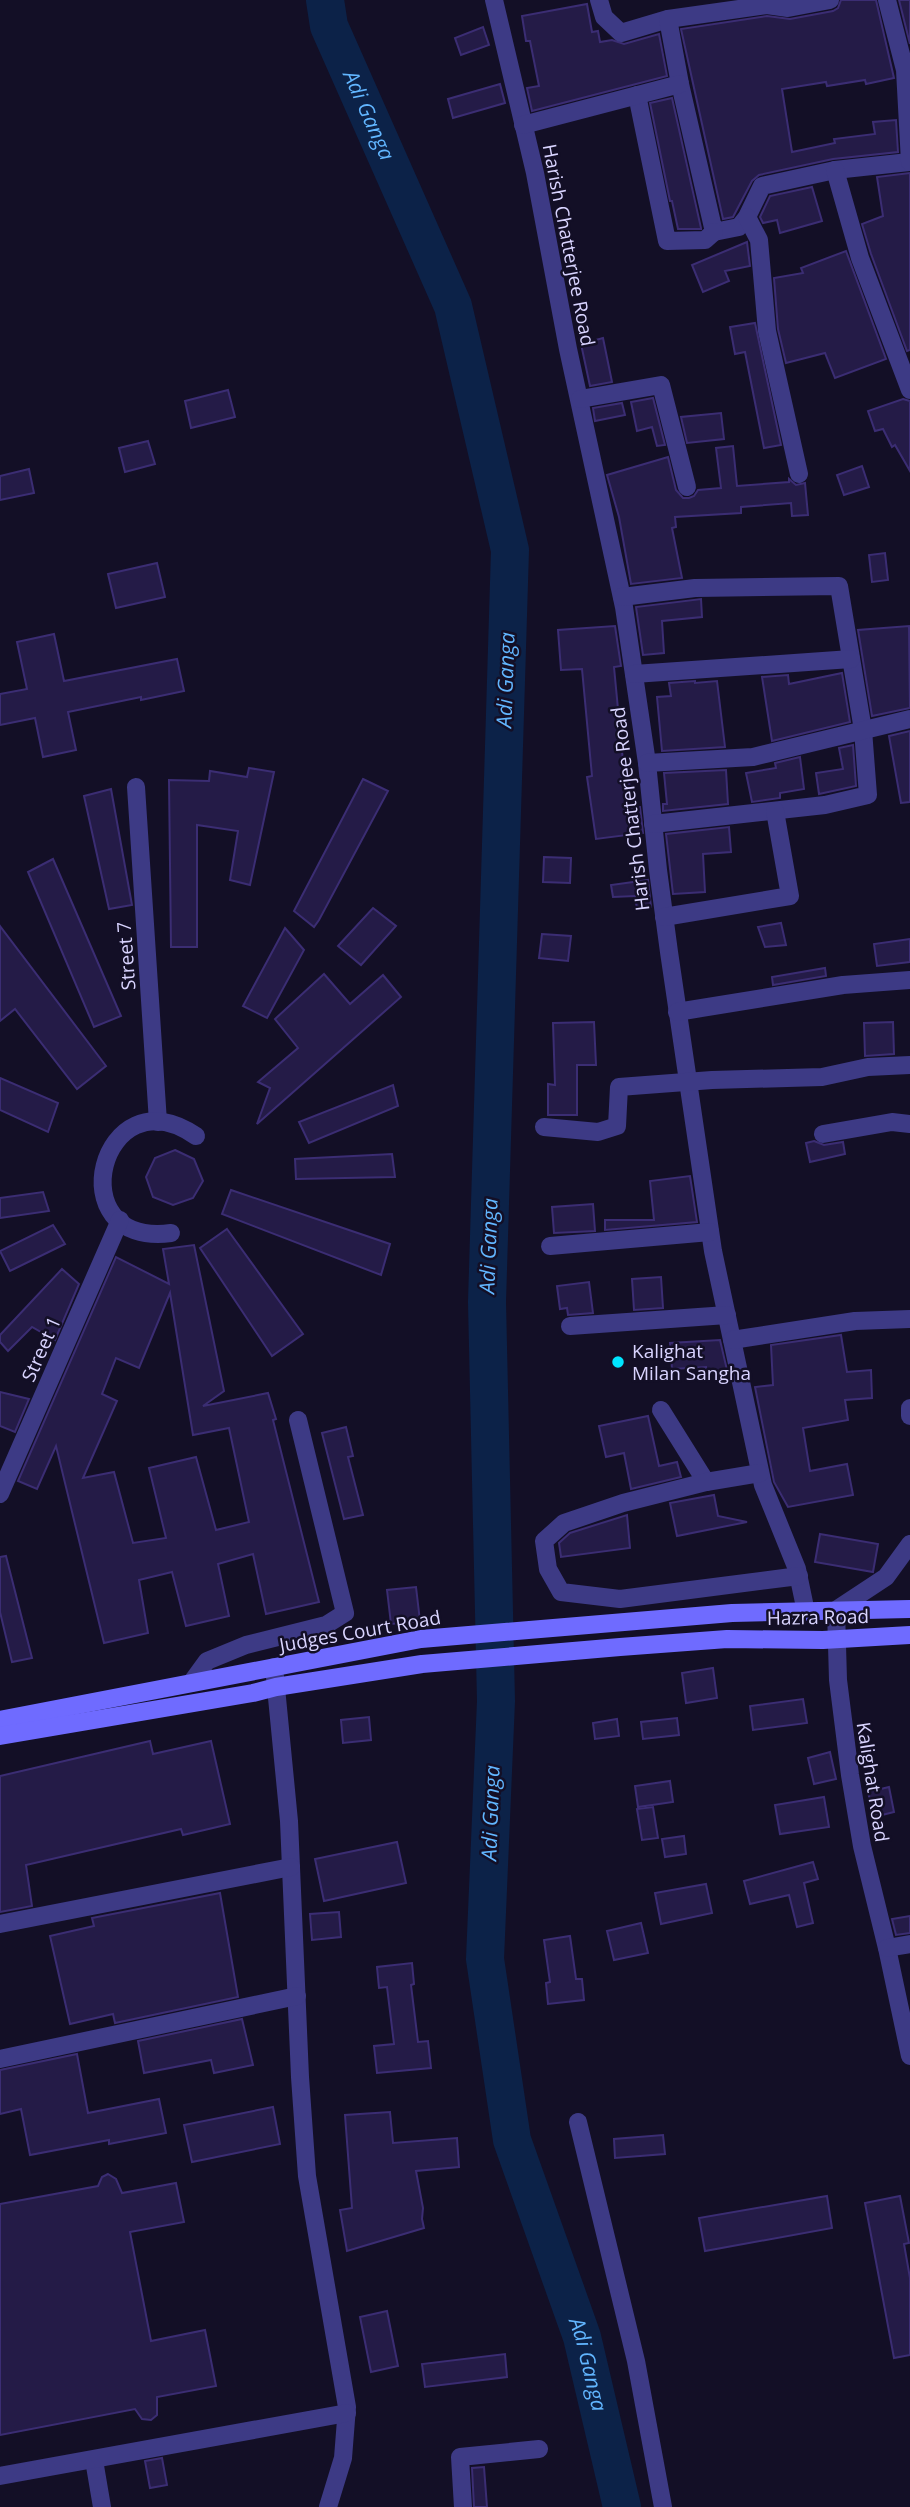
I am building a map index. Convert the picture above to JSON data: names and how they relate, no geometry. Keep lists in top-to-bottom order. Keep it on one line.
{"streets":{"main road":["Hazra Road","Judges Court Road"],"street":["Harish Chatterjee Road","Street 7","Street 1","Kalighat Road"]},"crossings":[["Harish Chatterjee Road","Hazra Road"],["Hazra Road","Judges Court Road"],["Hazra Road","Kalighat Road"]],"water":["Adi Ganga"],"places":["Kalighat Milan Sangha"]}
